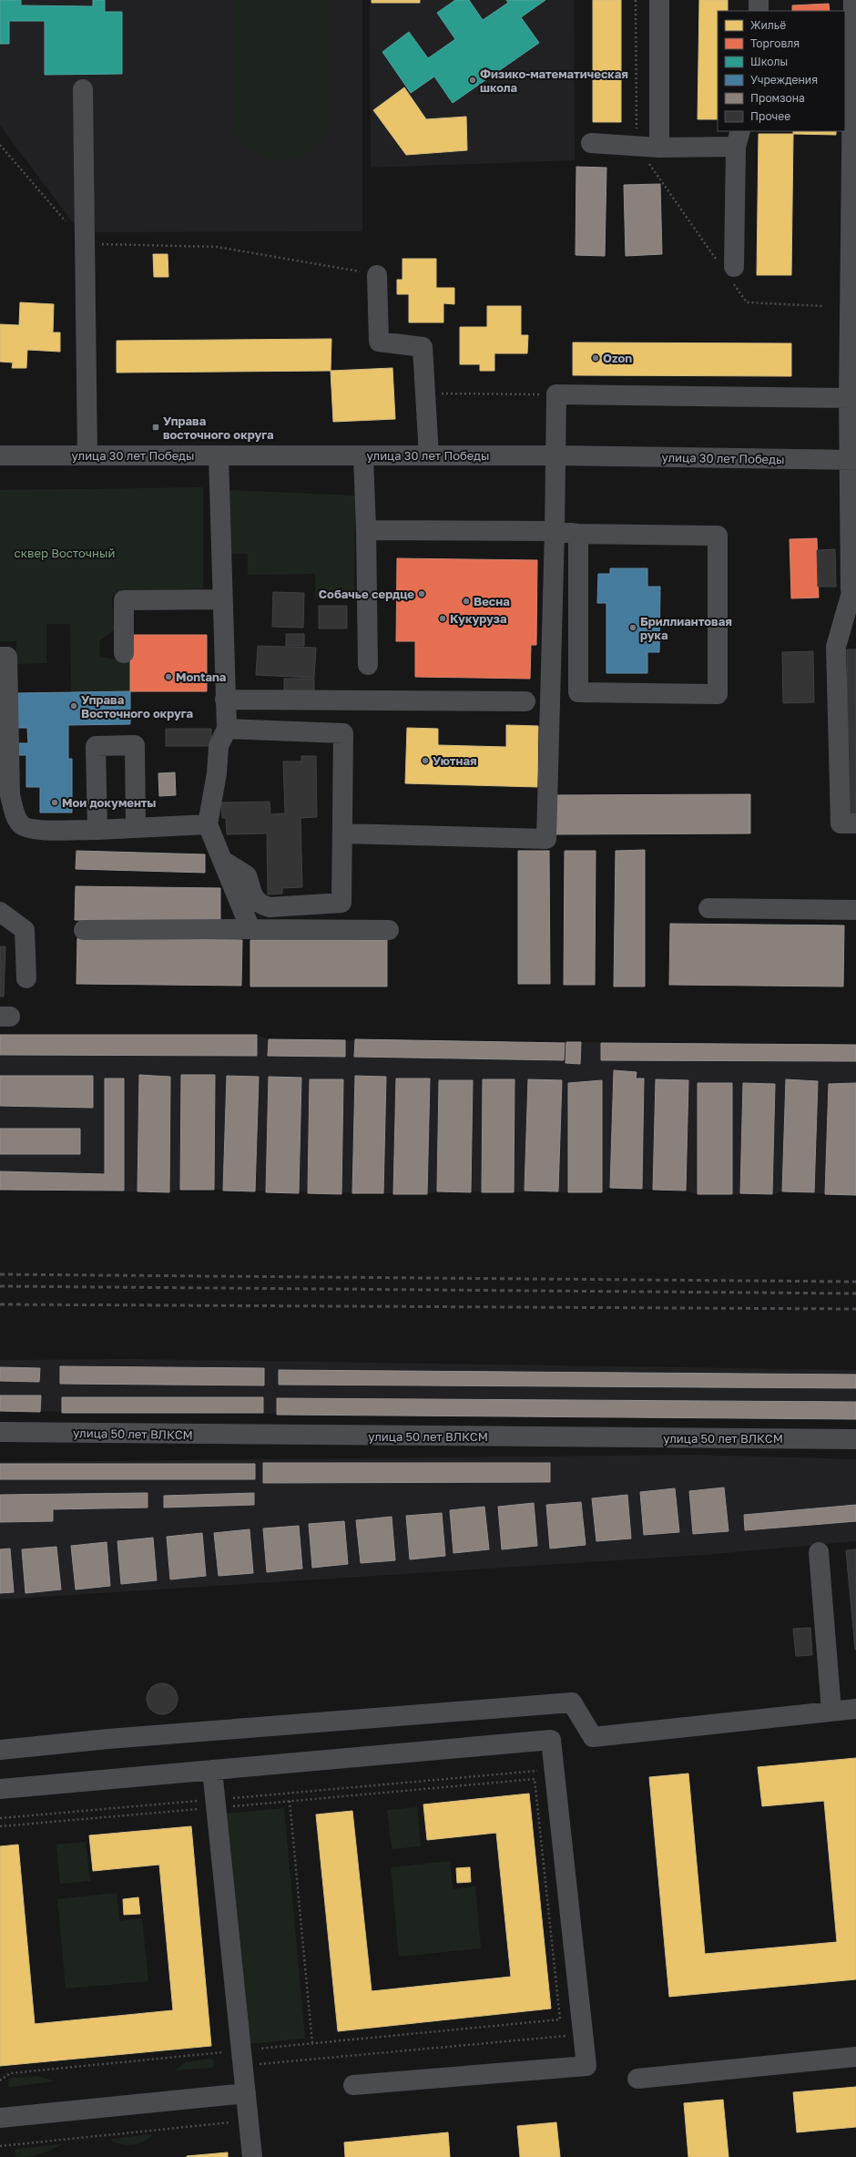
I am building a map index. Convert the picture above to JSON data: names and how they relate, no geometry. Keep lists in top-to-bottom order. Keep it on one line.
{"streets":{"street":["улица 30 лет Победы","улица 50 лет ВЛКСМ"]},"parks":["сквер Восточный"],"places":{"other":["Физико-математическая школа","Ozon","Собачье сердце","Весна","Кукуруза","Бриллиантовая рука","Montana","Управа Восточного округа","Уютная","Мои документы"],"transit":["Управа восточного округа"]},"legend":["Жильё","Торговля","Школы","Учреждения","Промзона","Прочее"]}
